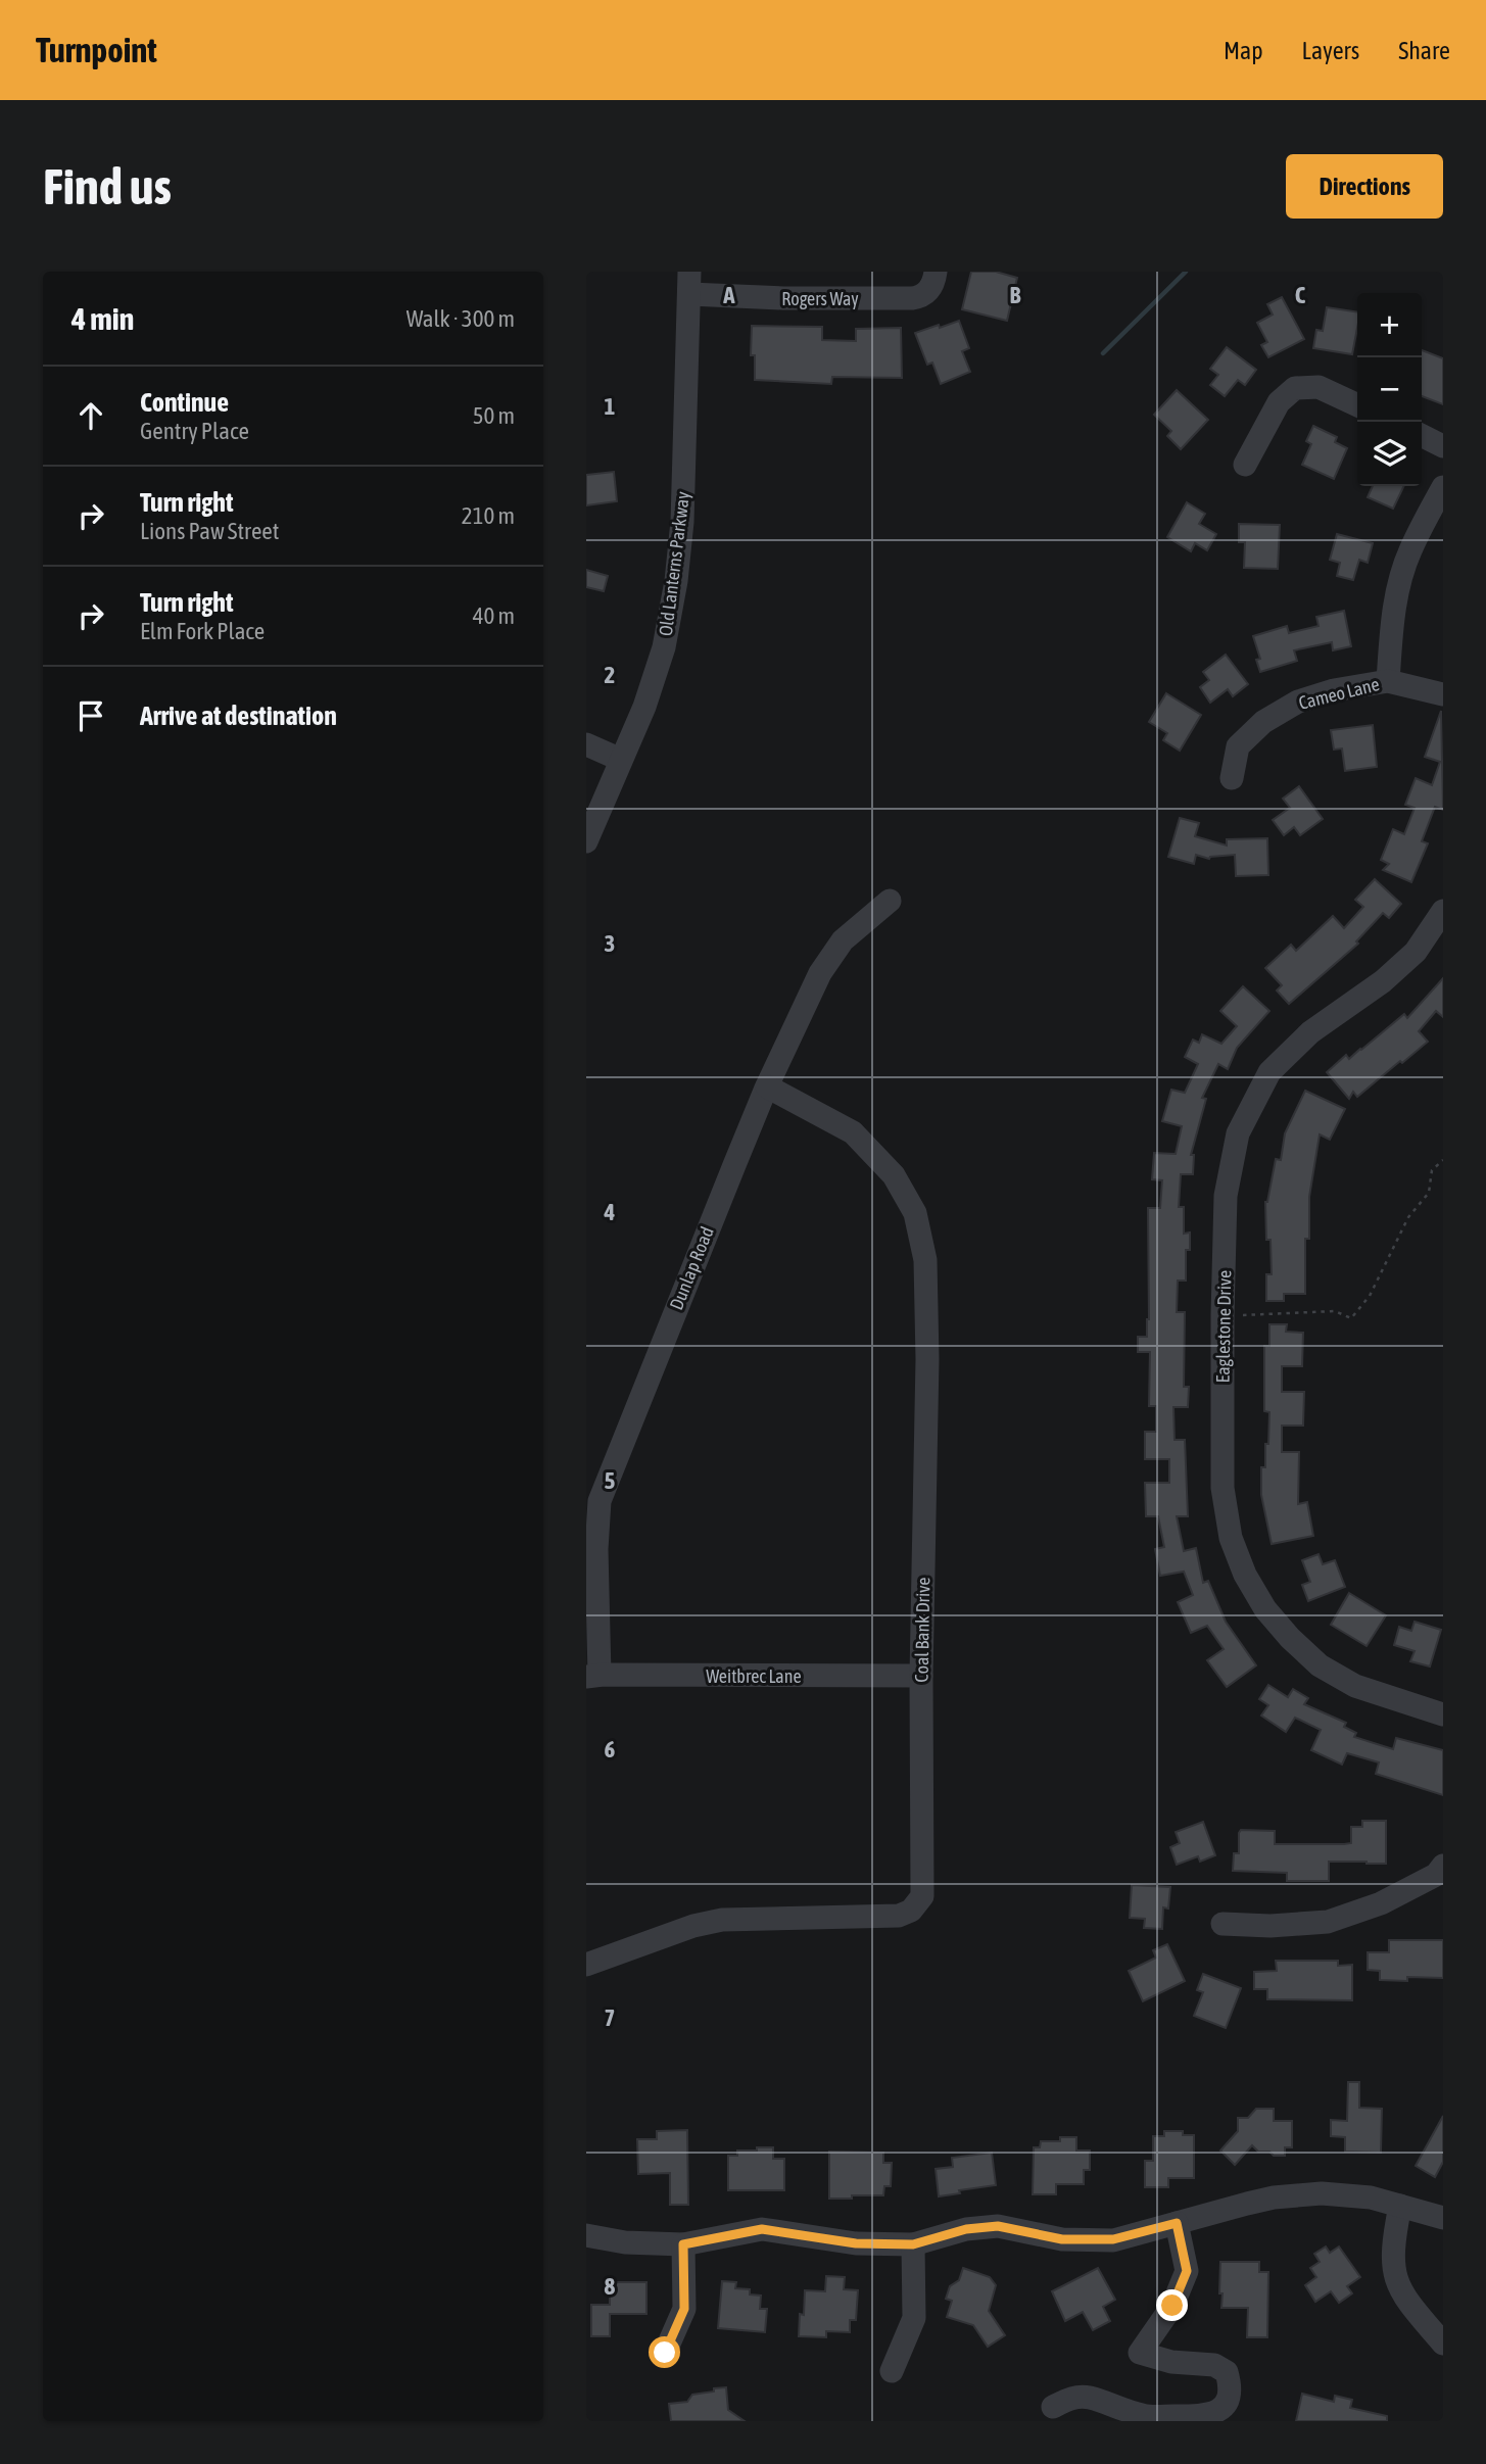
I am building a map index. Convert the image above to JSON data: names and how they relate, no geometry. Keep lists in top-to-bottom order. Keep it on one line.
{"streets":{"street":["Rogers Way","Old Lanterns Parkway","Cameo Lane","Dunlap Road","Eaglestone Drive","Coal Bank Drive","Weitbrec Lane"]},"crossings":[["Rogers Way","Old Lanterns Parkway"],["Dunlap Road","Coal Bank Drive"],["Dunlap Road","Weitbrec Lane"],["Coal Bank Drive","Weitbrec Lane"]],"page":{"header":"Turnpoint","nav":["Map","Layers","Share"],"buttons":"Directions","title":"Find us","heading":["4 min","Walk · 300 m"],"map_buttons":["+","−"],"list":[["Continue","Gentry Place","50 m"],["Turn right","Lions Paw Street","210 m"],["Turn right","Elm Fork Place","40 m"],"Arrive at destination"]},"grid":{"columns":["A","B","C"],"rows":["1","2","3","4","5","6","7","8"]}}
